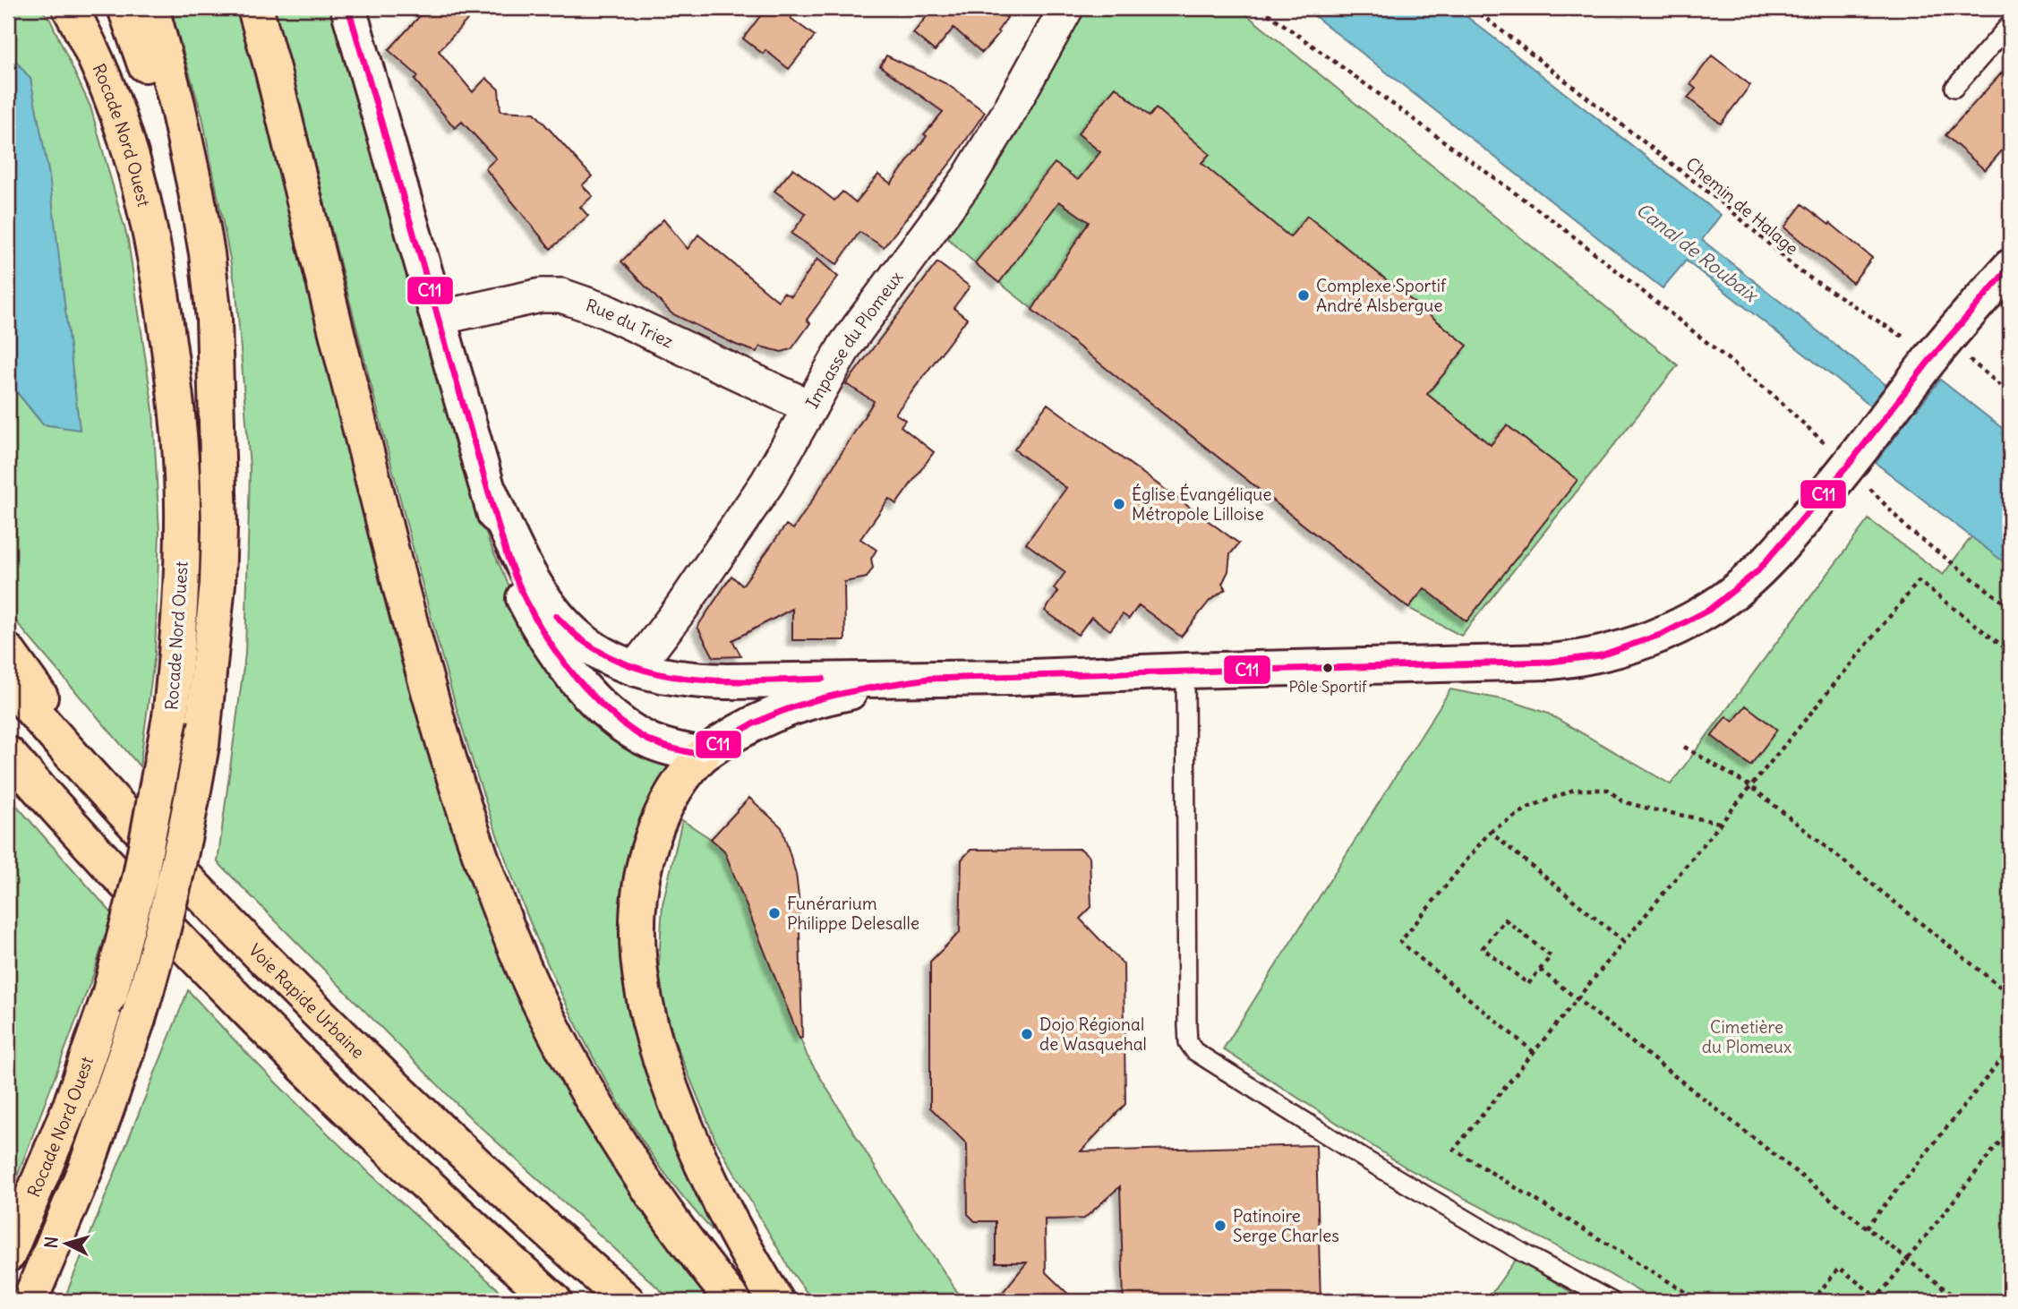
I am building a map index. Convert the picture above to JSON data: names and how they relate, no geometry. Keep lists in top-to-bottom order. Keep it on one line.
{"streets":{"highway":["Rocade Nord Ouest","Voie Rapide Urbaine"],"street":["Rue du Triez","Impasse du Plomeux"],"path":["Chemin de Halage"]},"crossings":[["Rue du Triez","Impasse du Plomeux"]],"water":["Canal de Roubaix"],"parks":["Cimetière du Plomeux"],"places":["Complexe Sportif André Alsbergue","Église Évangélique Métropole Lilloise","Pôle Sportif","Funérarium Philippe Delesalle","Dojo Régional de Wasquehal","Patinoire Serge Charles"],"lines":["transit line C11"],"north":"left"}
